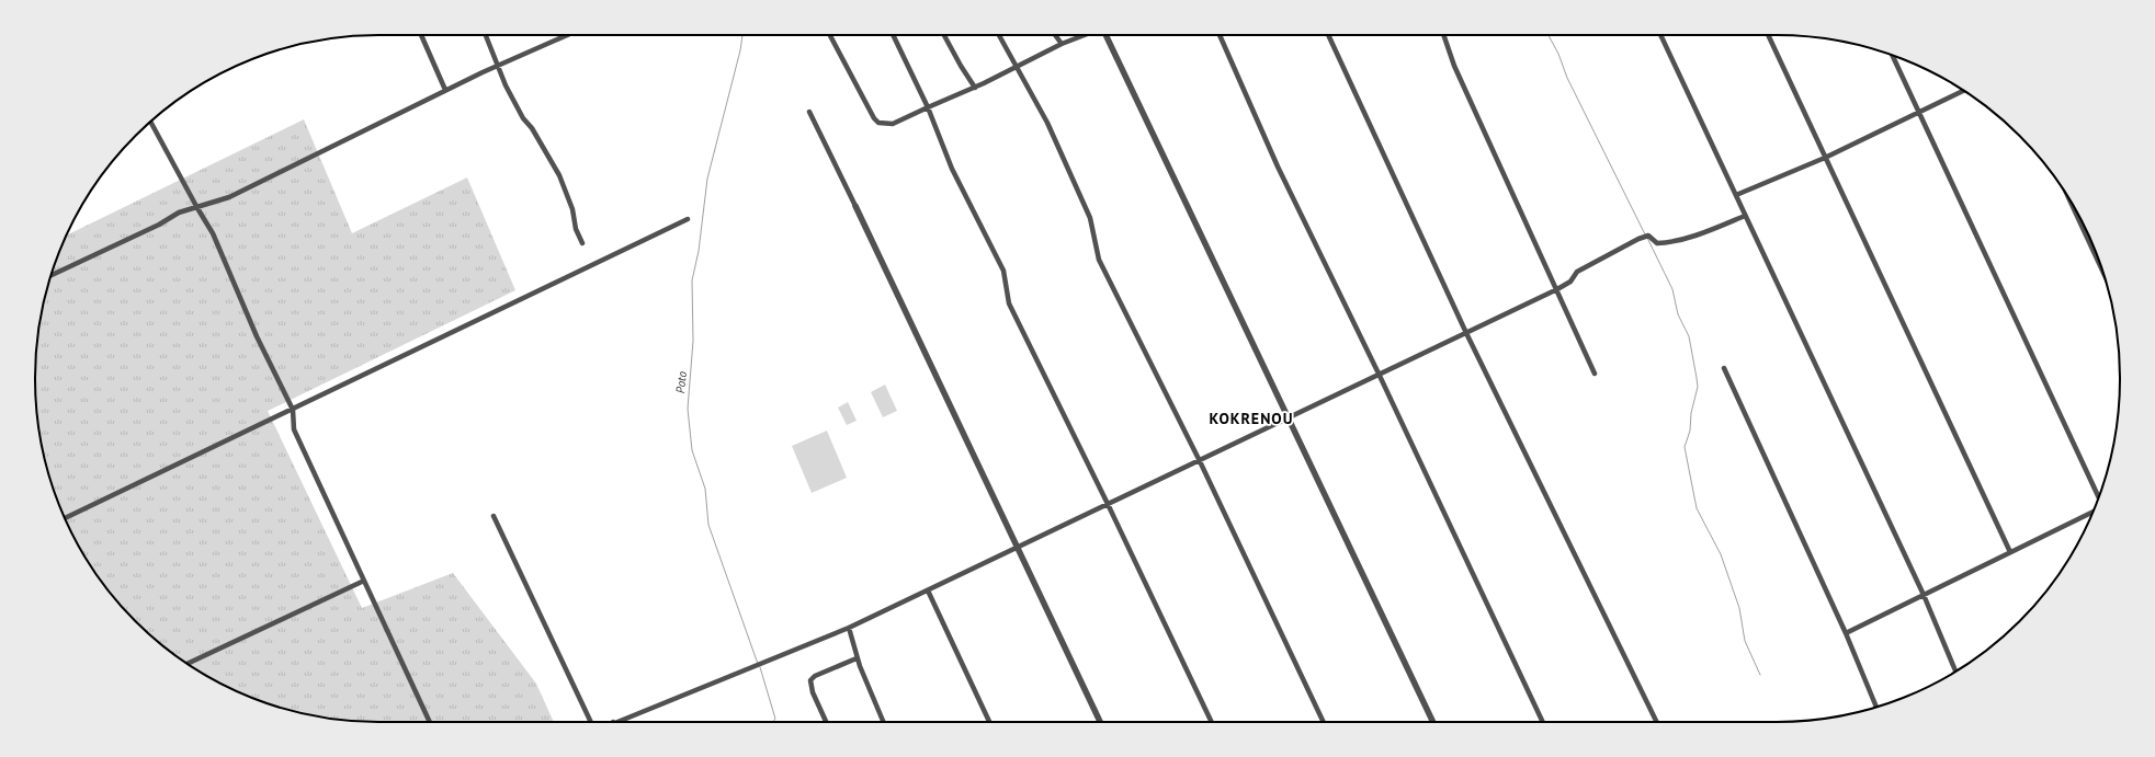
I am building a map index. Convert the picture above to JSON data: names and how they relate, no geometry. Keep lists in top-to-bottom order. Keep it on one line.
{"districts":["KOKRENOU"],"water":["Poto"]}
